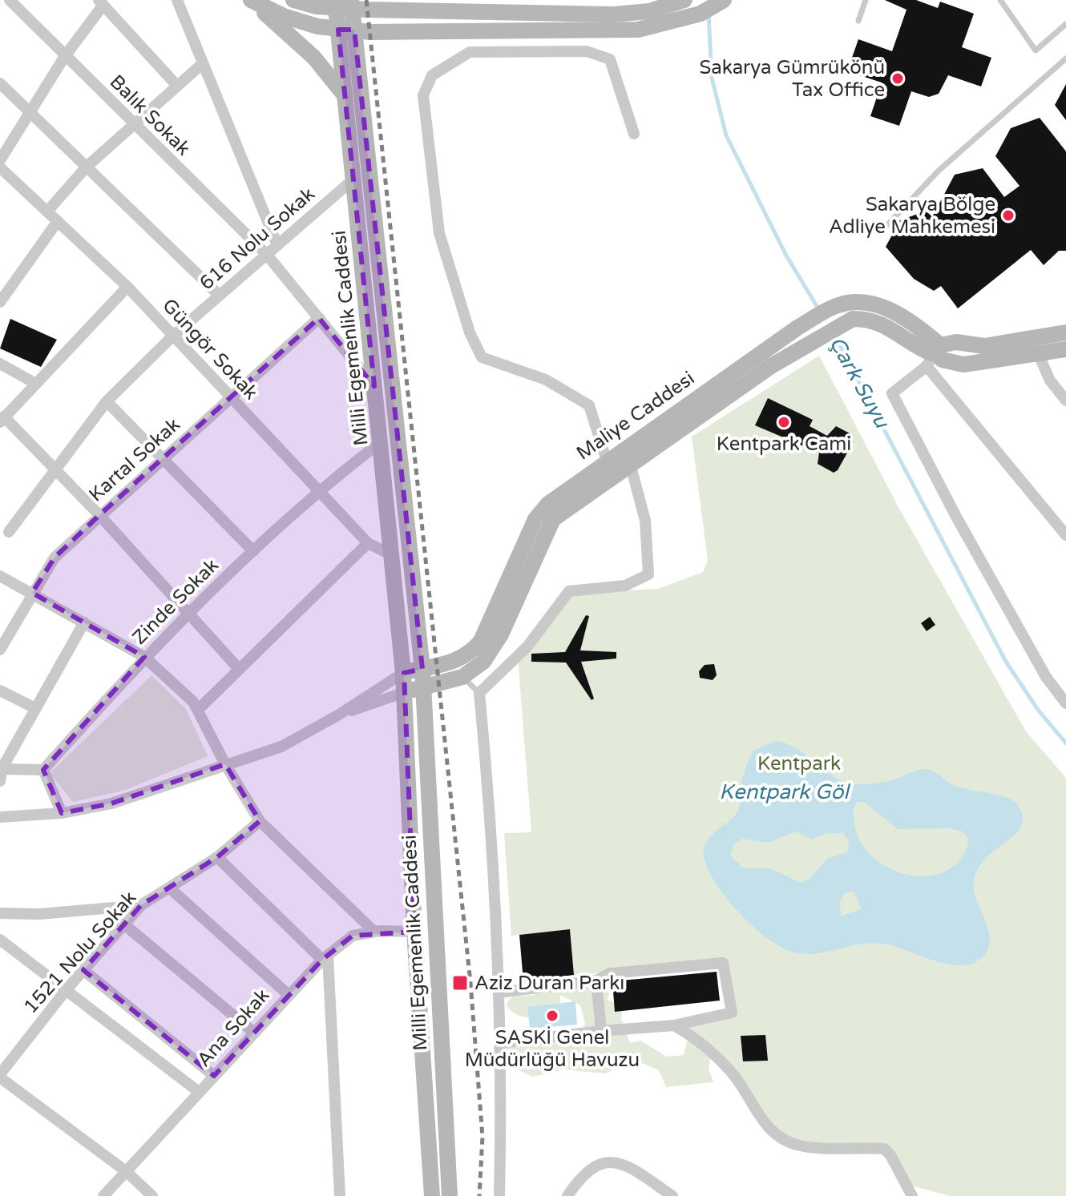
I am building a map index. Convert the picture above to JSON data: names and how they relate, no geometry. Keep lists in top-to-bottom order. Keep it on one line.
{"streets":{"main road":["Milli Egemenlik Caddesi","Maliye Caddesi"],"street":["Balık Sokak","616 Nolu Sokak","Güngör Sokak","Kartal Sokak","Zinde Sokak","1521 Nolu Sokak","Ana Sokak"]},"crossings":[["Balık Sokak","616 Nolu Sokak"],["Balık Sokak","Milli Egemenlik Caddesi"],["Balık Sokak","Kartal Sokak"],["616 Nolu Sokak","Milli Egemenlik Caddesi"],["616 Nolu Sokak","Güngör Sokak"],["Milli Egemenlik Caddesi","Güngör Sokak"],["Milli Egemenlik Caddesi","Maliye Caddesi"],["Milli Egemenlik Caddesi","Zinde Sokak"],["Milli Egemenlik Caddesi","Ana Sokak"],["Güngör Sokak","Kartal Sokak"],["Güngör Sokak","Zinde Sokak"]],"water":["Çark Suyu","Kentpark Göl"],"parks":["Kentpark"],"places":{"other":["Sakarya Gümrükönü Tax Office","Sakarya Bölge Adliye Mahkemesi","Kentpark Cami","SASKİ Genel Müdürlüğü Havuzu"],"transit":["Aziz Duran Parkı"]}}
